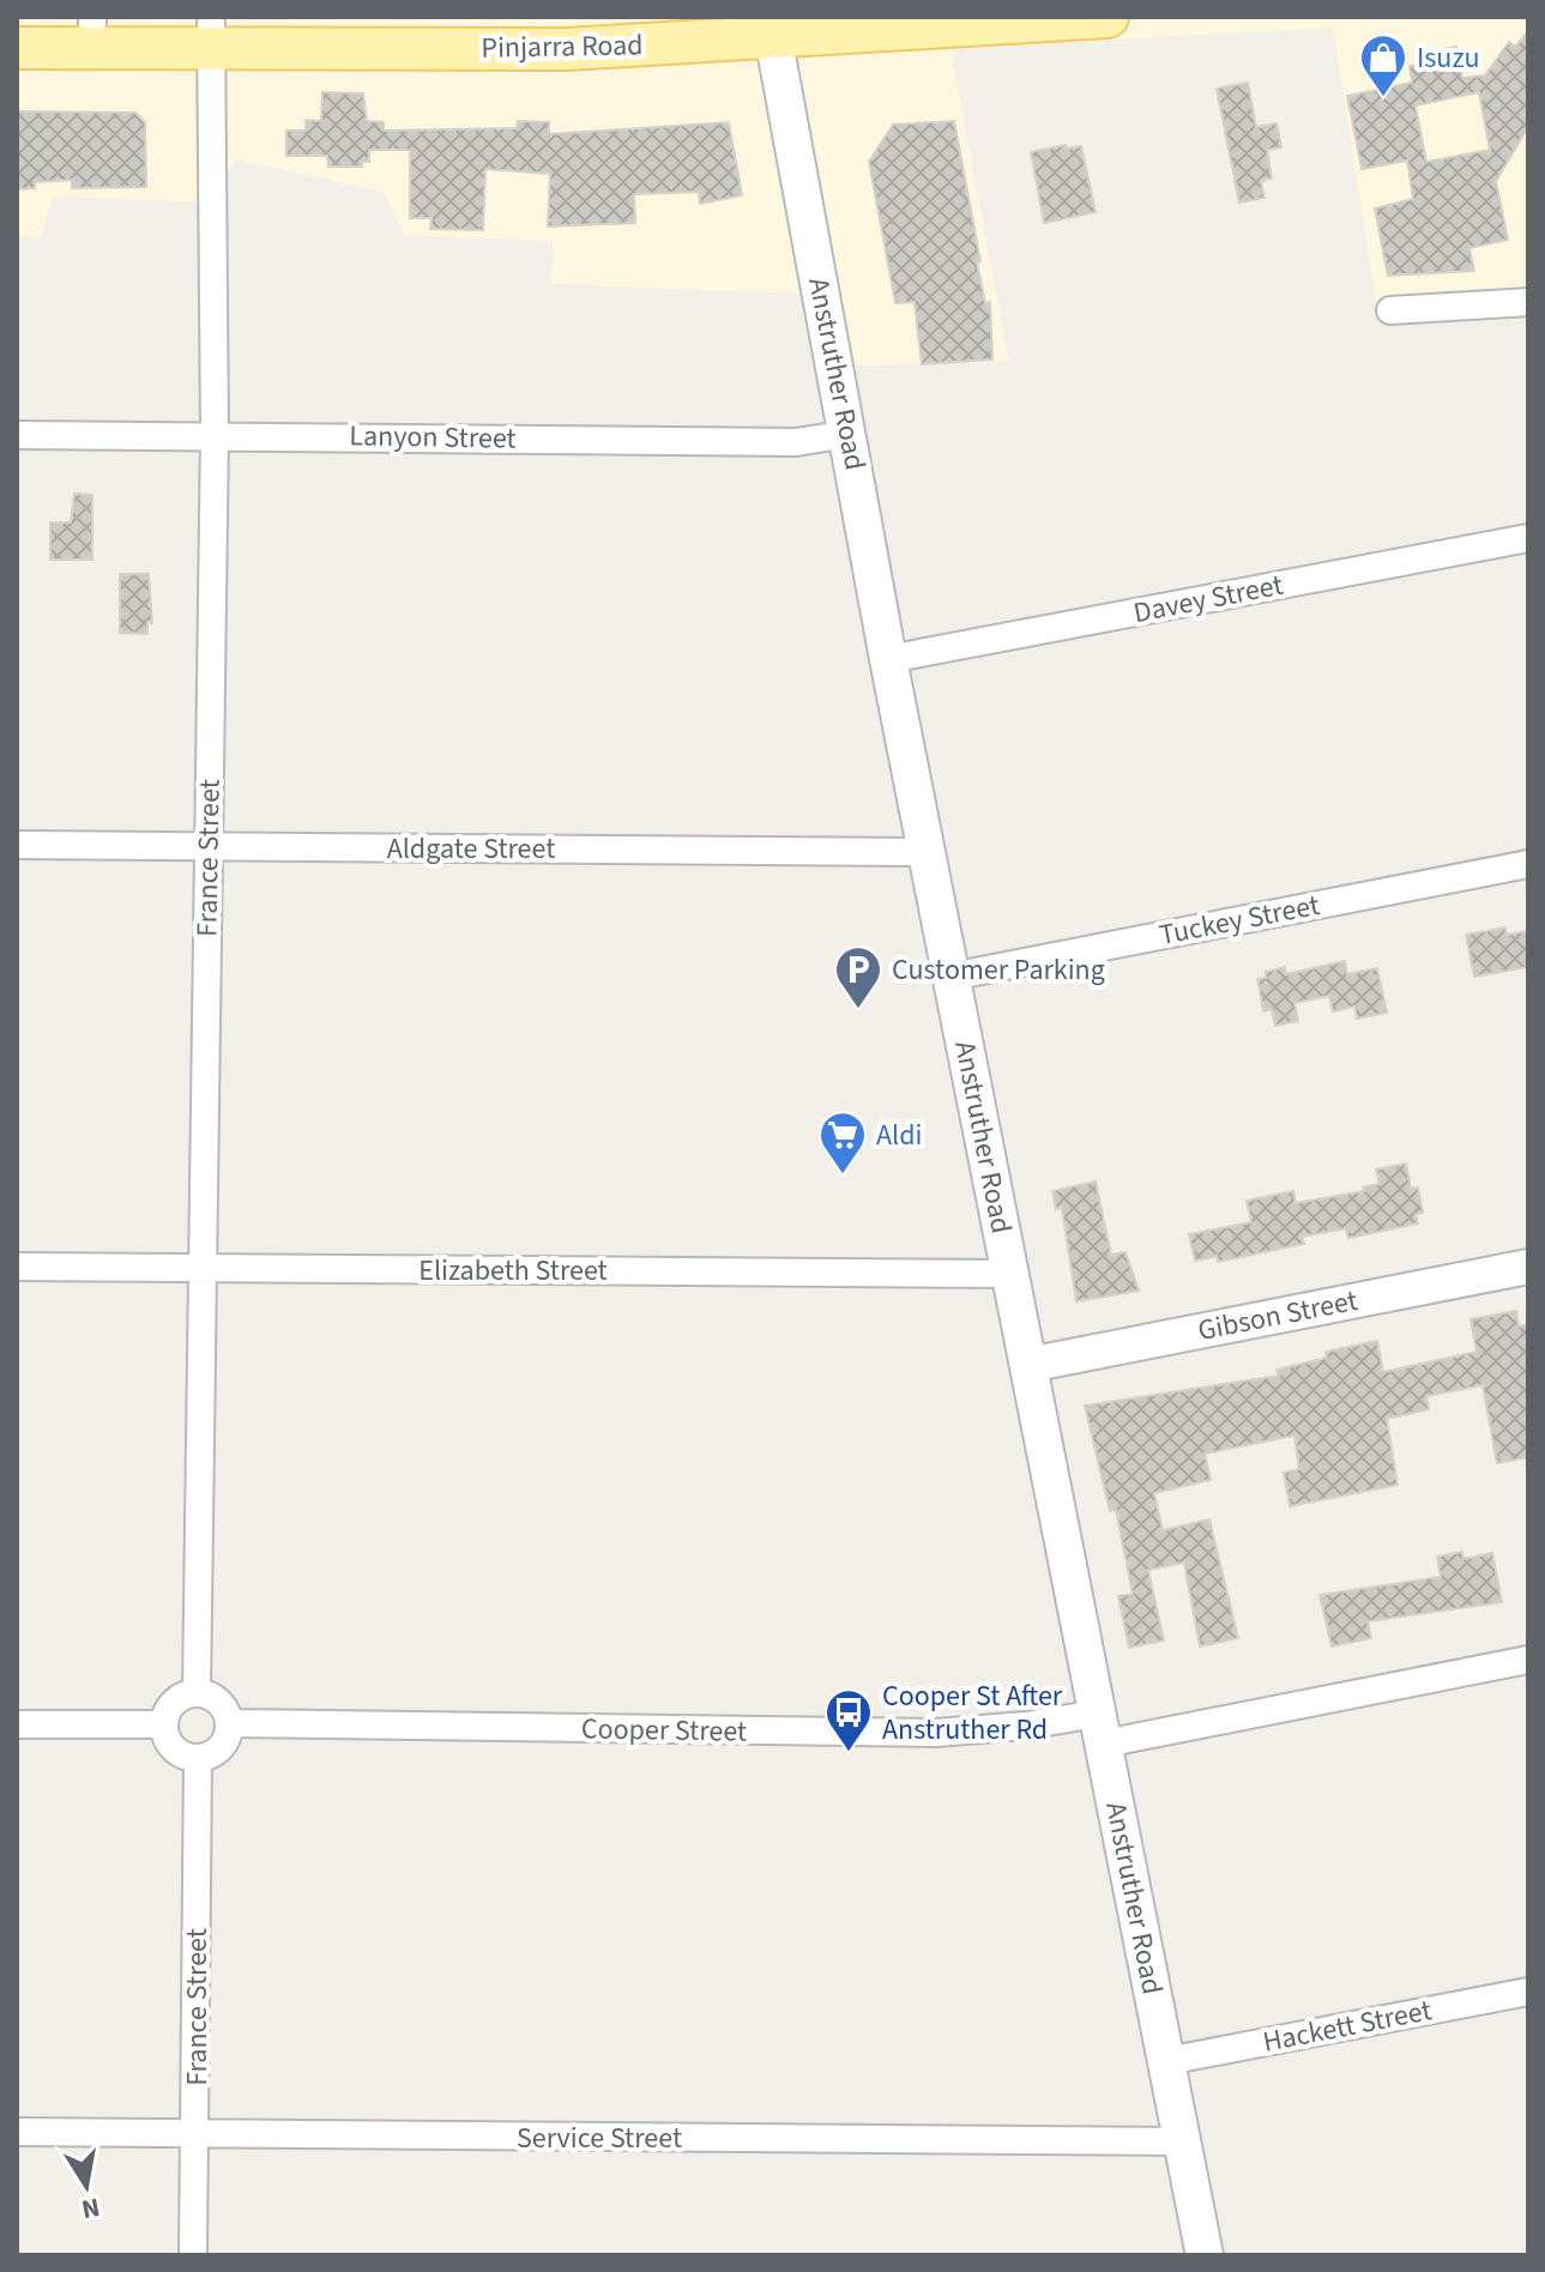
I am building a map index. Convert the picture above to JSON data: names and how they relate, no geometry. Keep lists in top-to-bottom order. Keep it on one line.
{"streets":{"main road":["Pinjarra Road","Anstruther Road"],"street":["Lanyon Street","Davey Street","Aldgate Street","France Street","Tuckey Street","Elizabeth Street","Gibson Street","Cooper Street","Hackett Street","Service Street"]},"crossings":[["Pinjarra Road","Anstruther Road"],["Pinjarra Road","France Street"],["Anstruther Road","Lanyon Street"],["Anstruther Road","Davey Street"],["Anstruther Road","Aldgate Street"],["Anstruther Road","Tuckey Street"],["Anstruther Road","Elizabeth Street"],["Anstruther Road","Gibson Street"],["Anstruther Road","Cooper Street"],["Anstruther Road","Hackett Street"],["Anstruther Road","Service Street"],["Lanyon Street","France Street"],["Aldgate Street","France Street"],["France Street","Elizabeth Street"],["France Street","Cooper Street"],["France Street","Service Street"]],"places":{"shop":["Isuzu"],"parking":["Customer Parking"],"supermarket":["Aldi"],"bus stop":["Cooper St After Anstruther Rd"]},"north":"bottom"}
